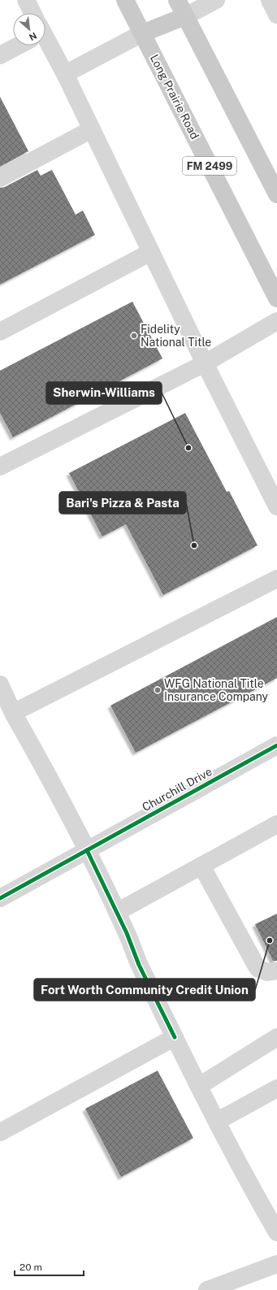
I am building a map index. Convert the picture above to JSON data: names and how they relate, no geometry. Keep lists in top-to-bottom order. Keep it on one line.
{"streets":{"main road":["Long Prairie Road","FM 2499"],"street":["Churchill Drive"]},"places":["Fidelity National Title","Sherwin-Williams","Bari's Pizza & Pasta","WFG National Title Insurance Company","Fort Worth Community Credit Union"],"scale_bar":"20 m","north":"bottom right"}
